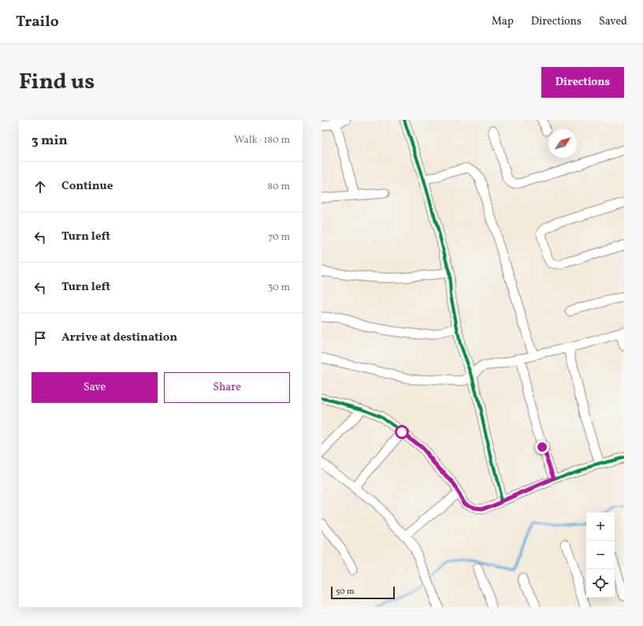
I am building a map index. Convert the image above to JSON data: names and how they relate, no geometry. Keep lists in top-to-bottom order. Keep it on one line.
{"scale_bar":"50 m","north":"top right","page":{"header":"Trailo","nav":["Map","Directions","Saved"],"title":"Find us","buttons":["Directions",["Save","Share"]],"heading":["3 min","Walk · 180 m"],"list":[["Continue","80 m"],["Turn left","70 m"],["Turn left","30 m"],"Arrive at destination"],"map_buttons":["+","−"],"scale":"50 m"}}
